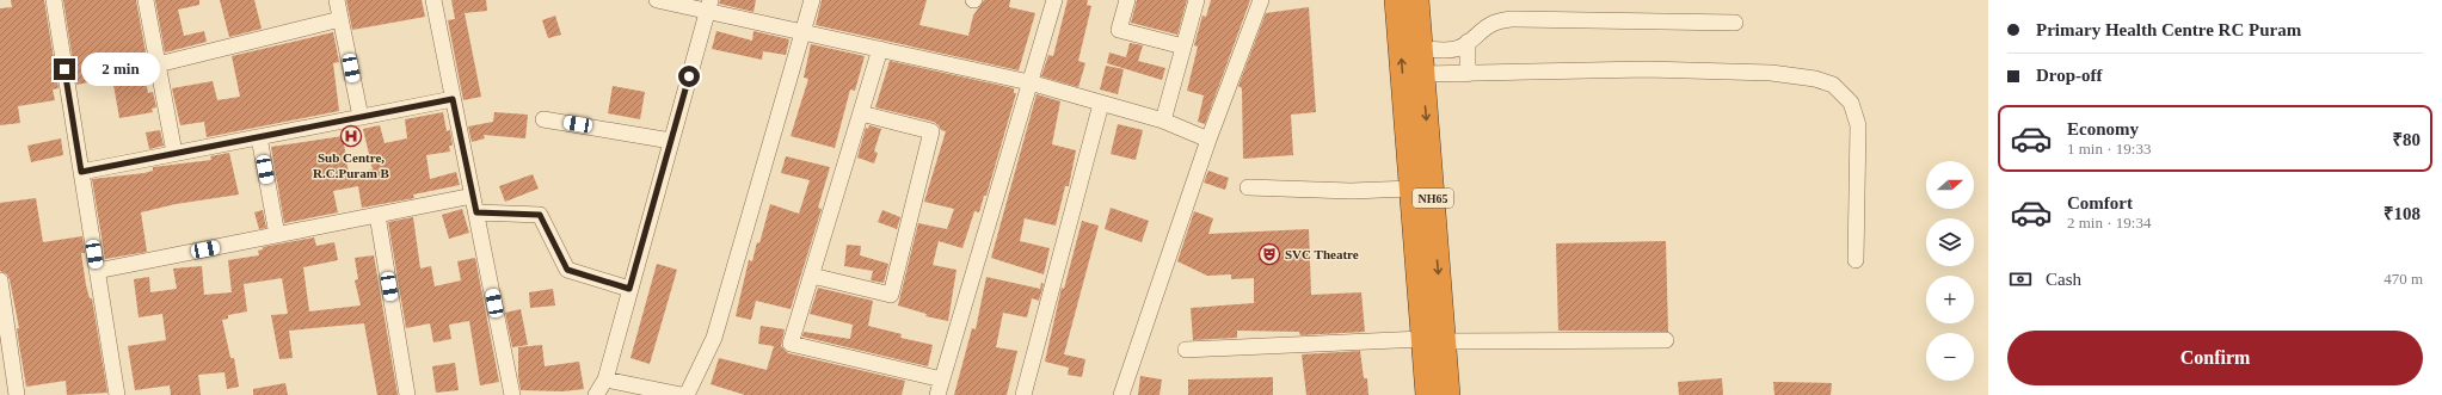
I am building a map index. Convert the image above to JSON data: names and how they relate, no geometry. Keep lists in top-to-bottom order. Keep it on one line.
{"streets":{"highway":["NH65"]},"places":{"hospital":["Sub Centre, R.C.Puram B"],"theatre":["SVC Theatre"]},"north":"right","page":{"banner":["Primary Health Centre RC Puram","Drop-off"],"bubble":"2 min","list":[{"name":"Economy","note":"1 min · 19:33","value":"₹80"},{"name":"Comfort","note":"2 min · 19:34","value":"₹108"}],"map_buttons":["+","−"],"pay":["Cash","470 m"],"buttons":"Confirm"}}
